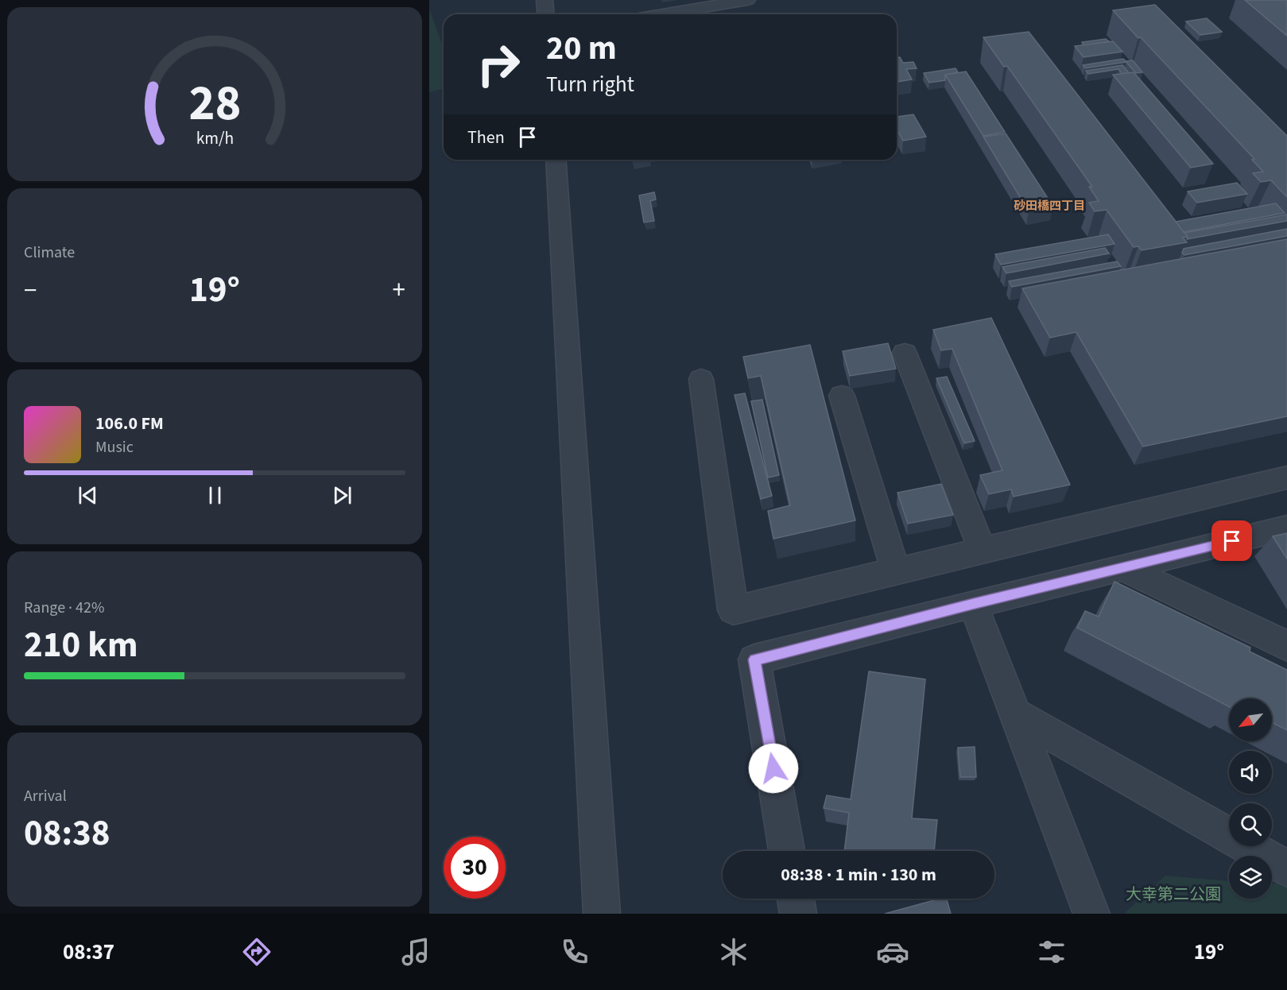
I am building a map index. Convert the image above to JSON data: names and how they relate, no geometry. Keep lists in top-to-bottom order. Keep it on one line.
{"districts":["砂田橋四丁目"],"parks":["大幸第二公園"],"north":"bottom left","page":{"turn":["20 m","Turn right"],"then":"Then","tile":["Climate",["Range · 42%","210 km"],["Arrival","08:38"]],"heat":["−","19°","+"],"song":["106.0 FM","Music"],"limit":"30","trip":"08:38 · 1 min · 130 m","tabs":["08:37","19°"],"gauge":["28","km/h"]}}
